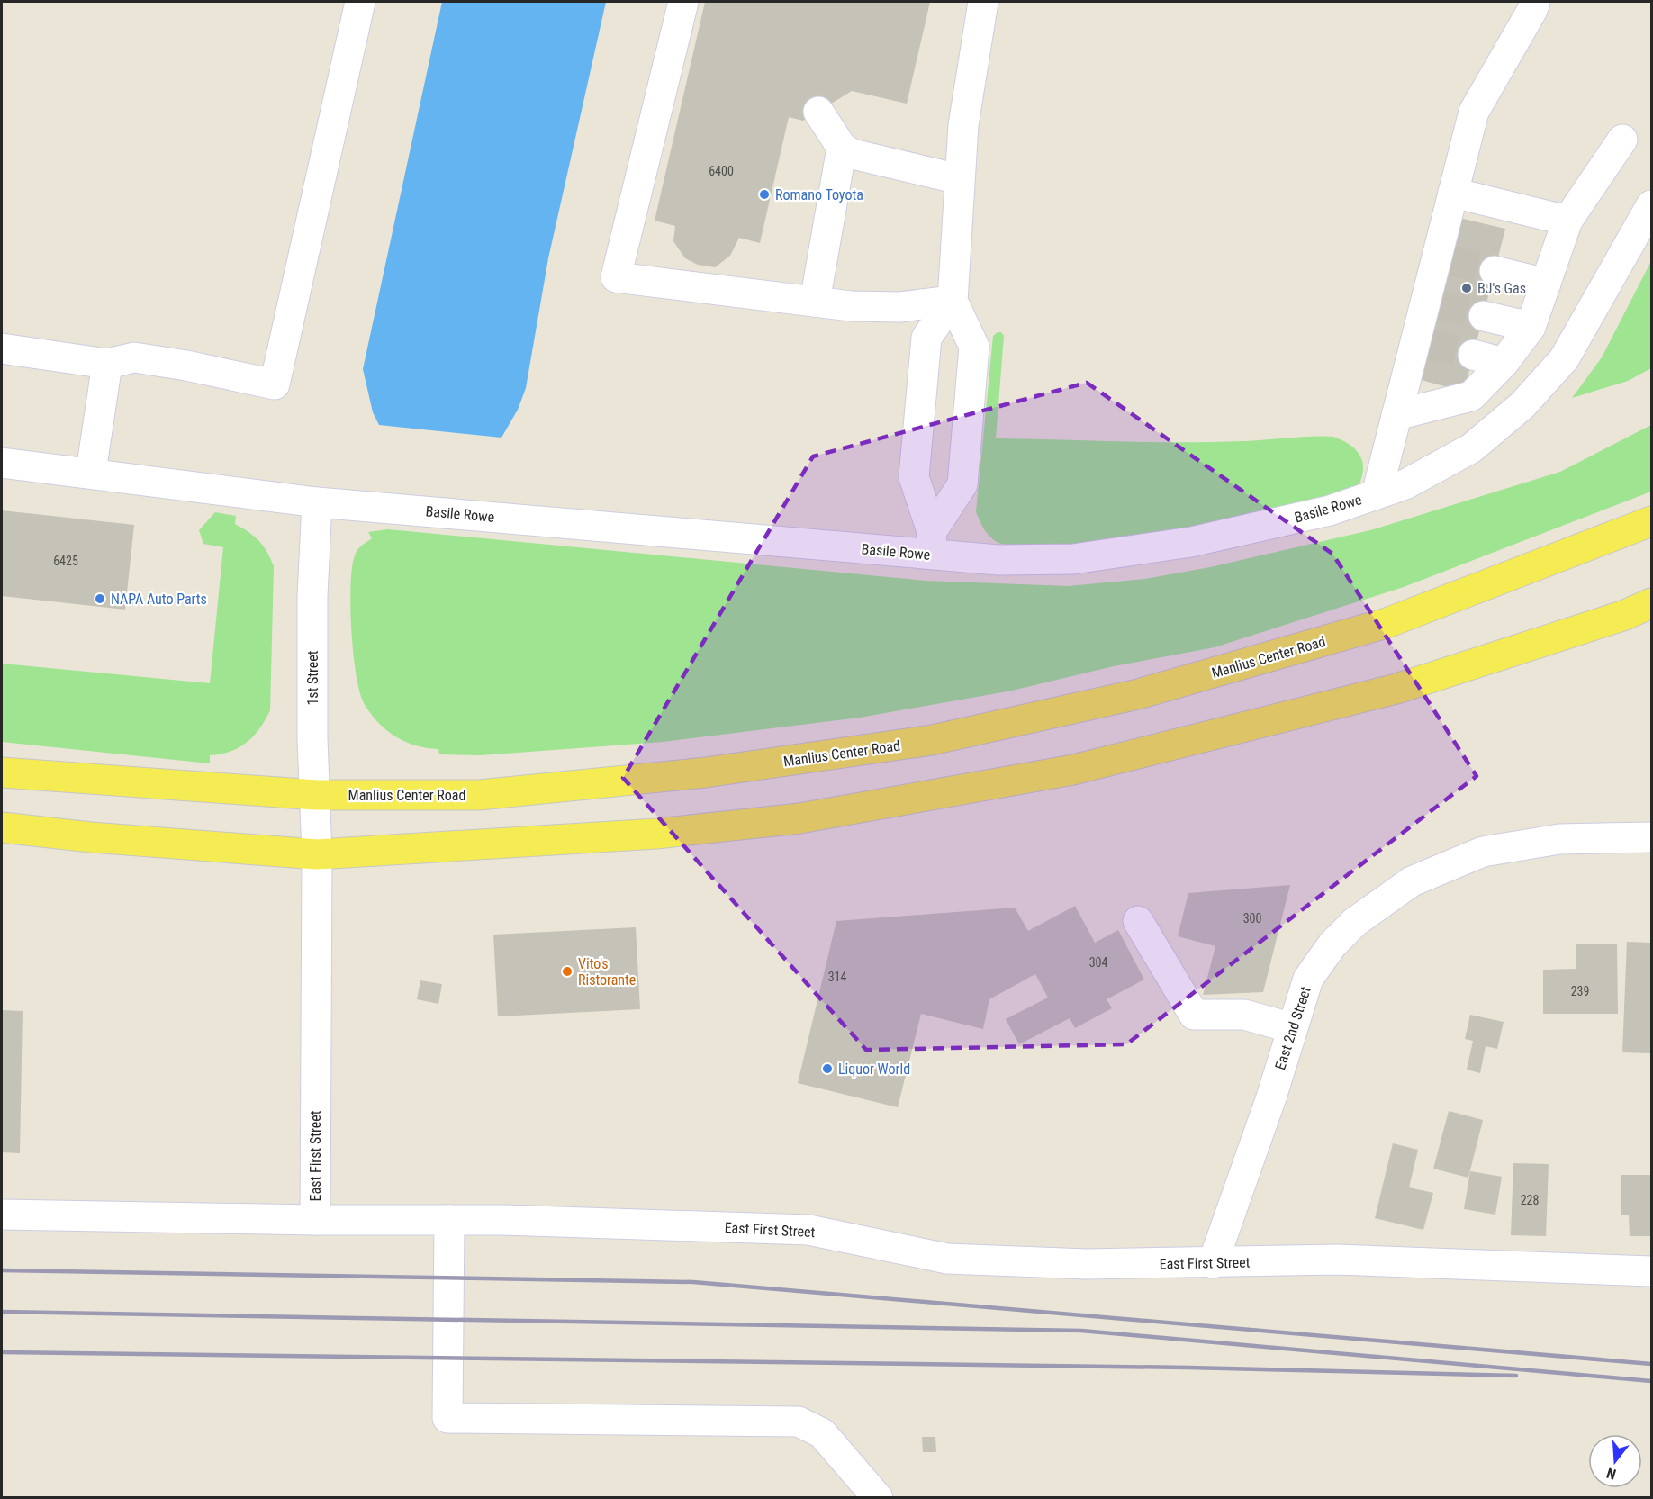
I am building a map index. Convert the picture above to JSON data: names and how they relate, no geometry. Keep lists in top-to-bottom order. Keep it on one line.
{"streets":{"main road":["Manlius Center Road"],"street":["Basile Rowe","1st Street","East 2nd Street","East First Street"]},"crossings":[["Basile Rowe","1st Street"],["Manlius Center Road","1st Street"],["1st Street","East First Street"],["East 2nd Street","East First Street"]],"places":["Romano Toyota","BJ's Gas","NAPA Auto Parts","Vito's Ristorante","Liquor World"],"house_numbers":["6400","6425","300","304","314","239","228"],"north":"bottom"}
